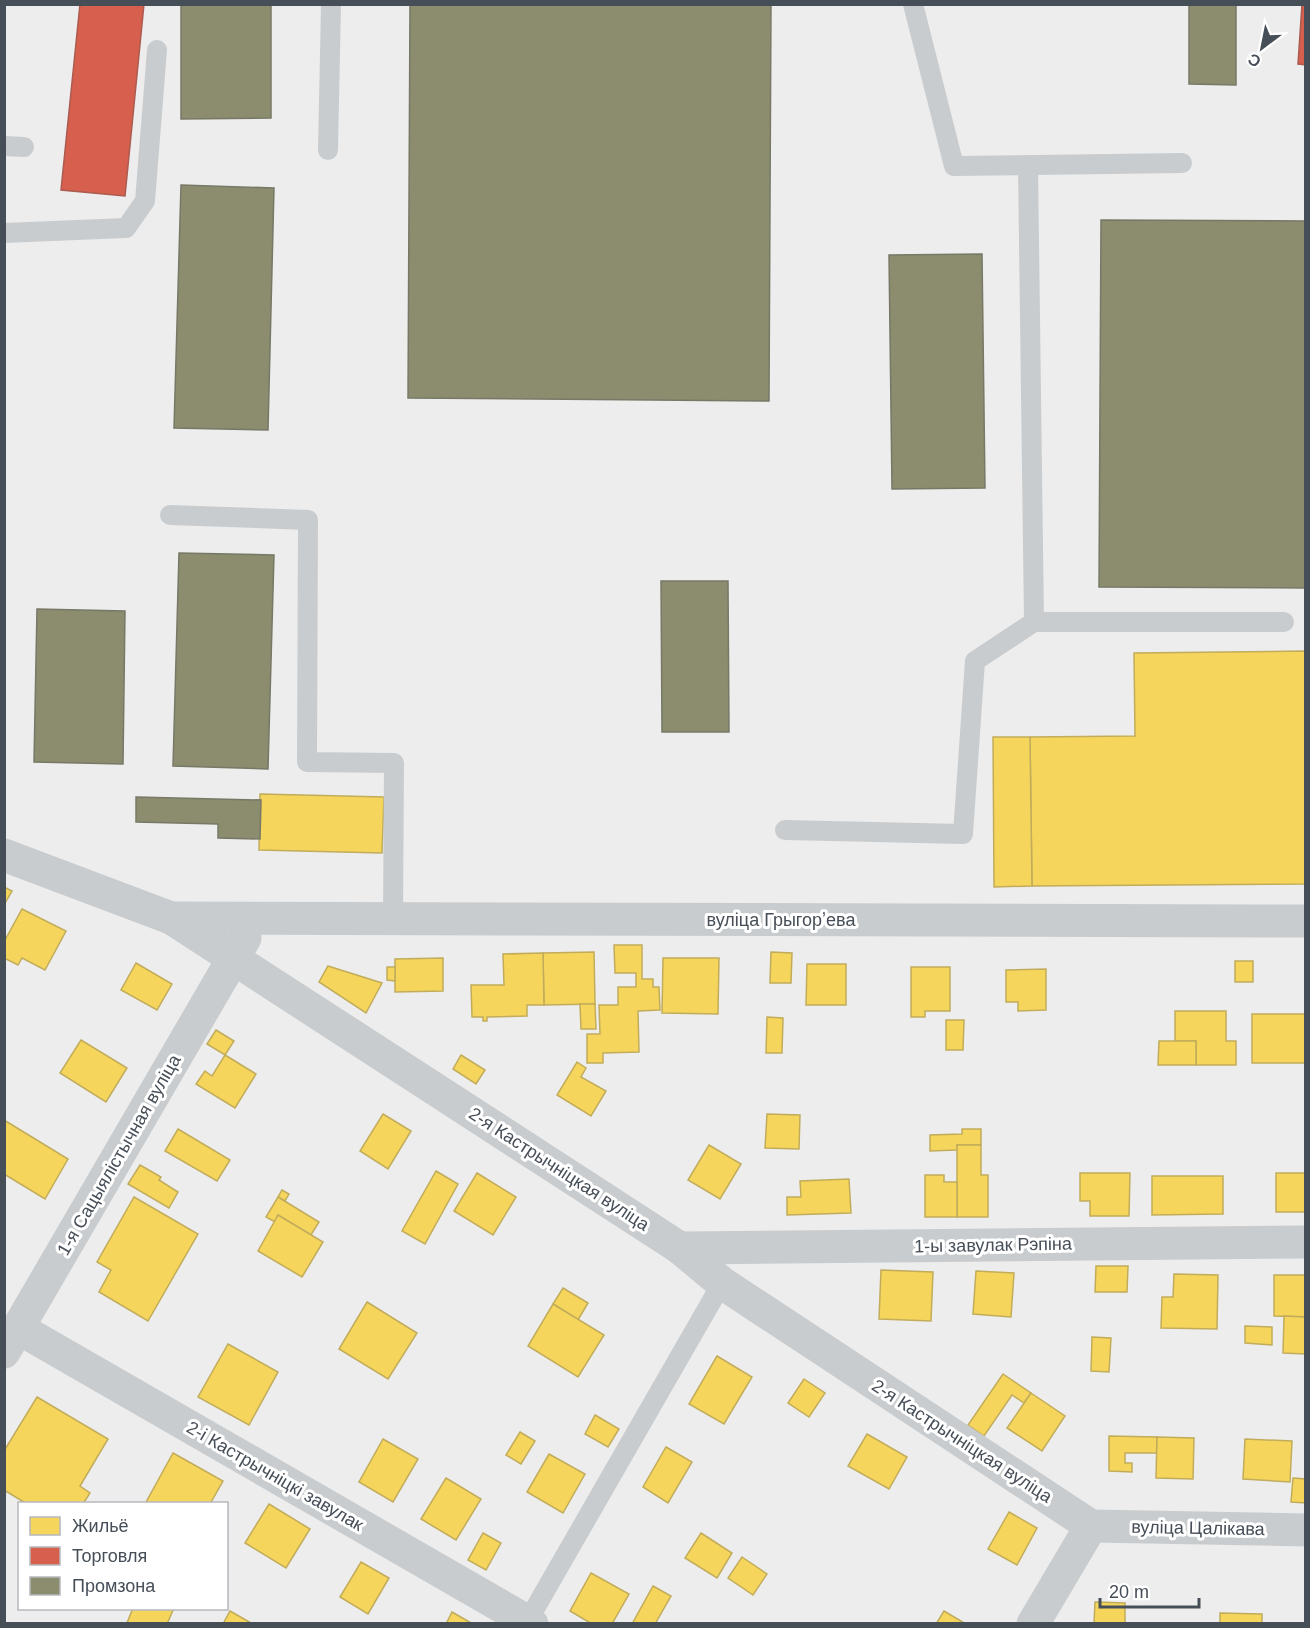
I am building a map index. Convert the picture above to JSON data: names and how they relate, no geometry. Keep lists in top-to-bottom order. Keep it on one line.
{"streets":{"street":["вуліца Грыгорʼева","1-я Сацыялістычная вуліца","2-я Кастрычніцкая вуліца","1-ы завулак Рэпіна","2-і Кастрычніцкі завулак","вуліца Цалікава"]},"crossings":[["вуліца Грыгорʼева","2-я Кастрычніцкая вуліца"],["1-я Сацыялістычная вуліца","2-я Кастрычніцкая вуліца"],["1-я Сацыялістычная вуліца","2-і Кастрычніцкі завулак"],["2-я Кастрычніцкая вуліца","1-ы завулак Рэпіна"],["2-я Кастрычніцкая вуліца","вуліца Цалікава"]],"legend":["Жильё","Торговля","Промзона"],"scale_bar":"20 m","north":"bottom left"}
